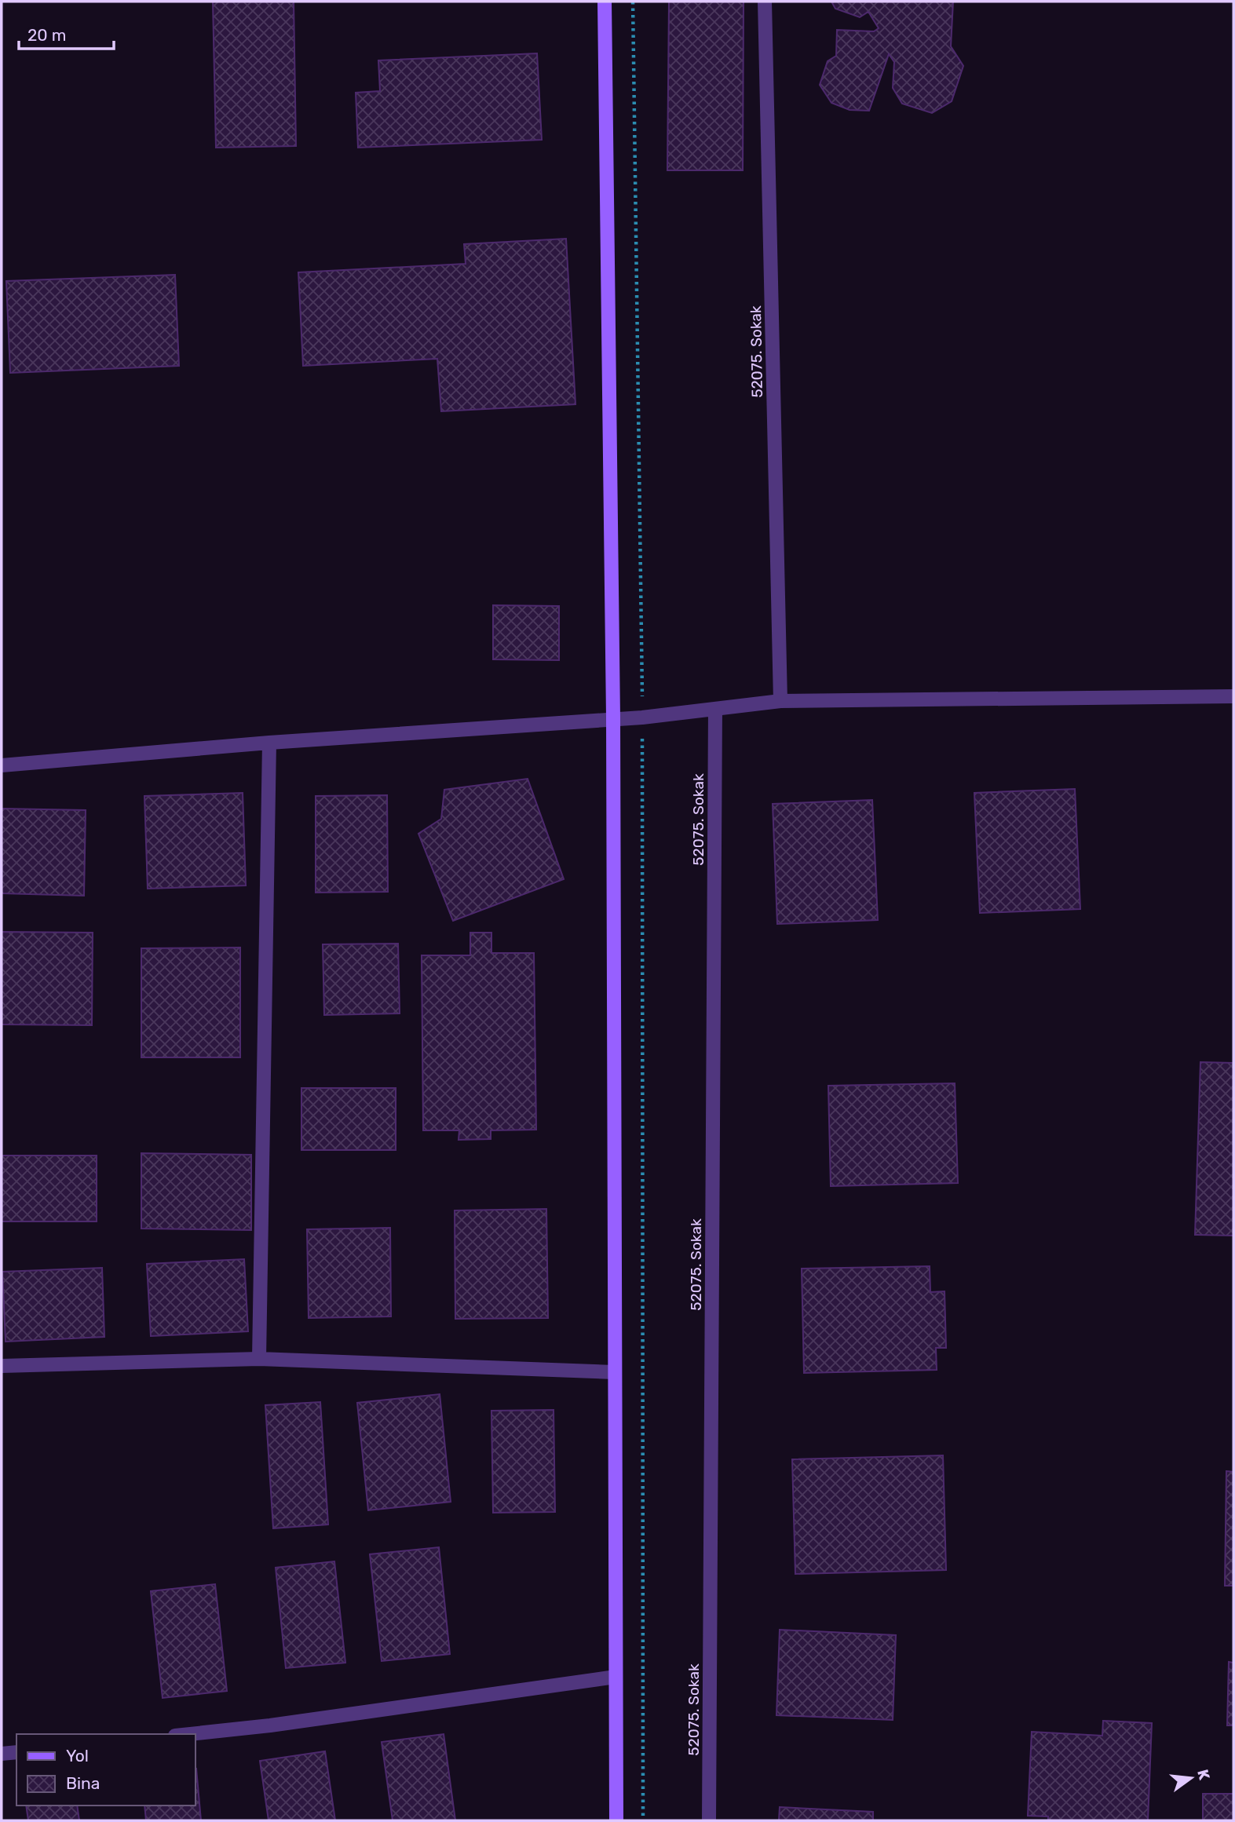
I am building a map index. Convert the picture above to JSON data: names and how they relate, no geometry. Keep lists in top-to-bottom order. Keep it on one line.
{"streets":{"street":["52075. Sokak"]},"legend":["Yol","Bina"],"scale_bar":"20 m","north":"right"}
